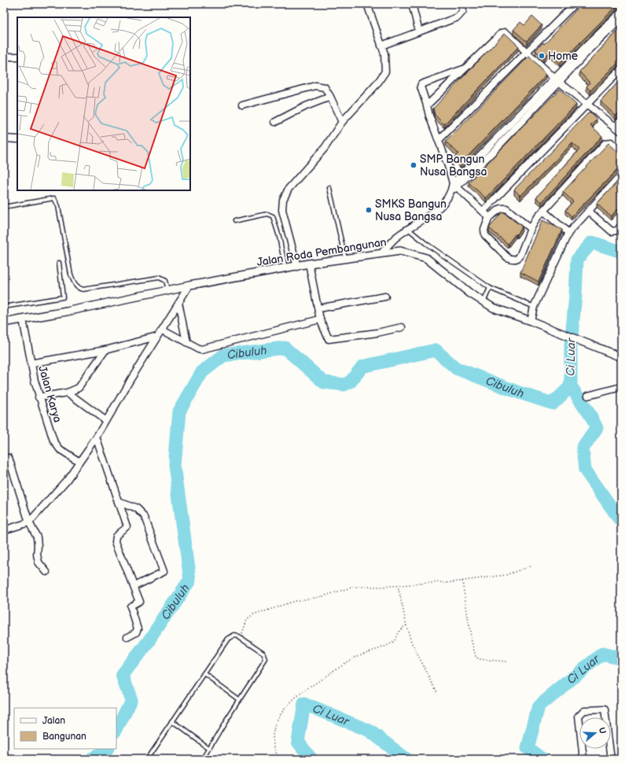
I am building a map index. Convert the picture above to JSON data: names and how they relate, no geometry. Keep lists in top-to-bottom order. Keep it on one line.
{"streets":{"street":["Jalan Roda Pembangunan","Jalan Karya"]},"crossings":[["Jalan Roda Pembangunan","Jalan Karya"]],"water":["Cibuluh","Ci Luar"],"places":["Home","SMP Bangun Nusa Bangsa","SMKS Bangun Nusa Bangsa"],"legend":["Jalan","Bangunan"],"north":"right"}
